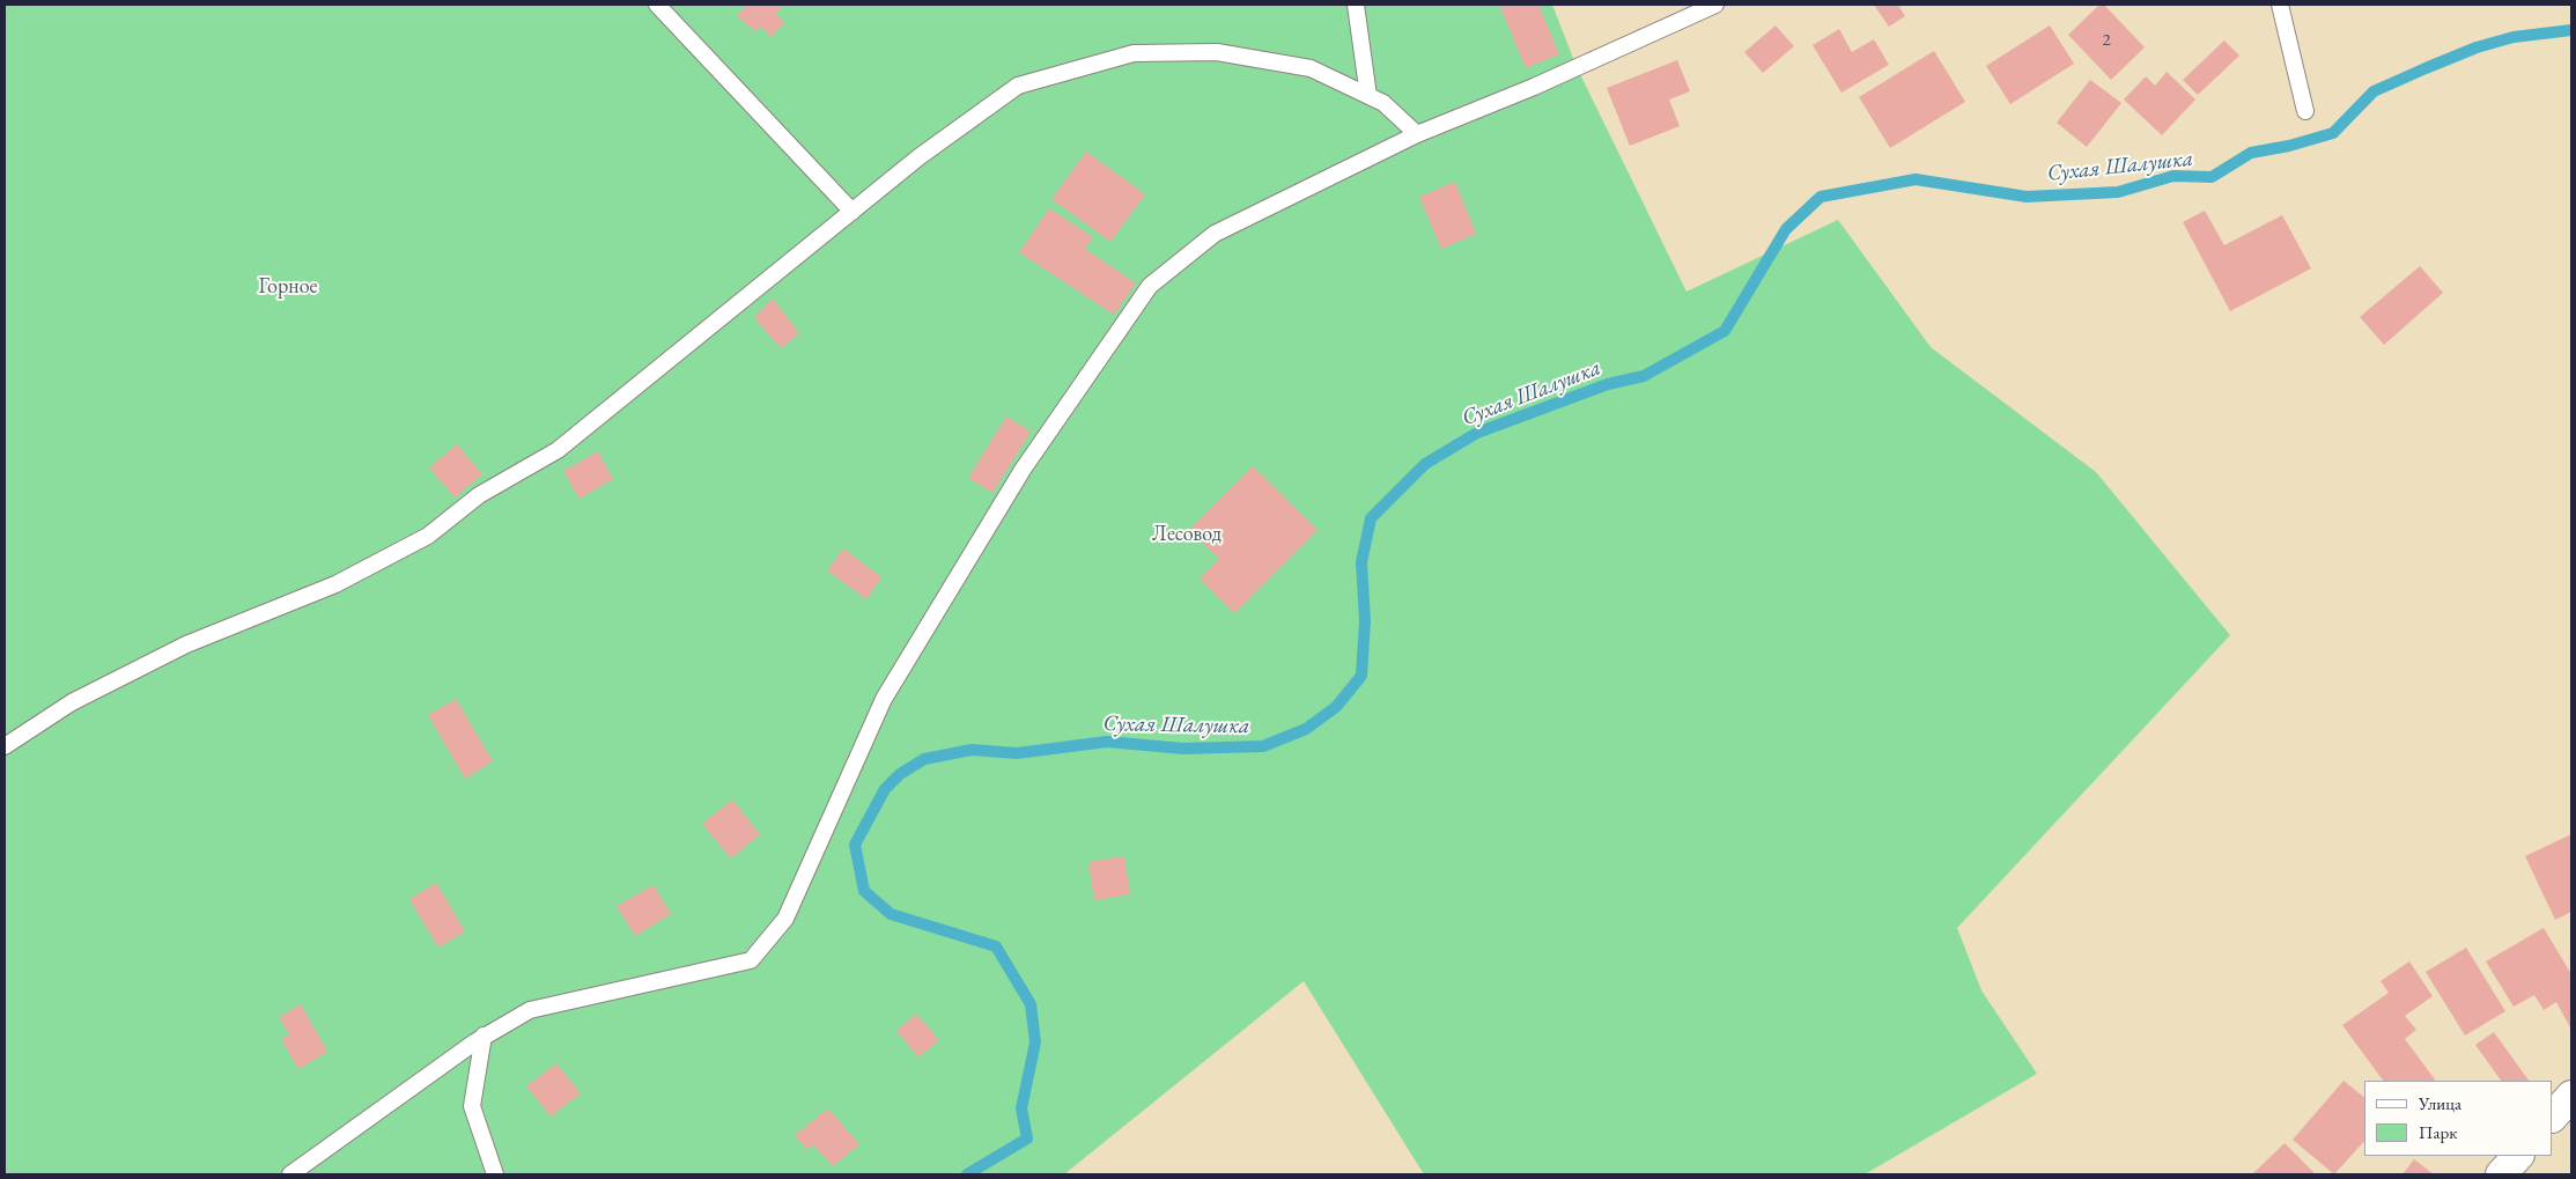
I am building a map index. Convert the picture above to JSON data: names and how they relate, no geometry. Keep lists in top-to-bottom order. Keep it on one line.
{"water":["Сухая Шалушка"],"parks":["Горное","Лесовод"],"house_numbers":["2"],"legend":["Улица","Парк"]}
